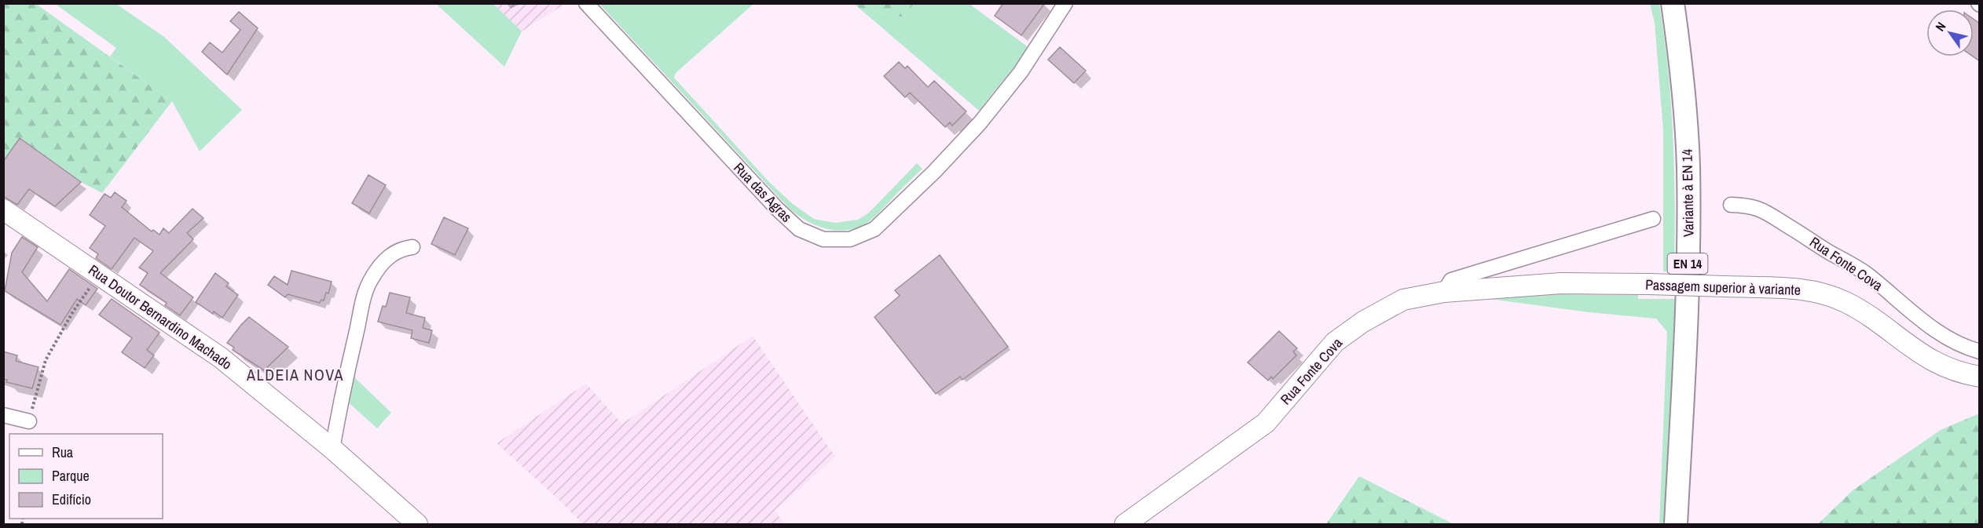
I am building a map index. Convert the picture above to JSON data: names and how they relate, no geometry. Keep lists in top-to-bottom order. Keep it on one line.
{"streets":{"main road":["Variante à EN 14","EN 14"],"street":["Rua das Agras","Rua Fonte Cova","Passagem superior à variante","Rua Doutor Bernardino Machado"]},"crossings":[["Rua Fonte Cova","Passagem superior à variante"]],"districts":["ALDEIA NOVA"],"legend":["Rua","Parque","Edifício"],"north":"top left"}
